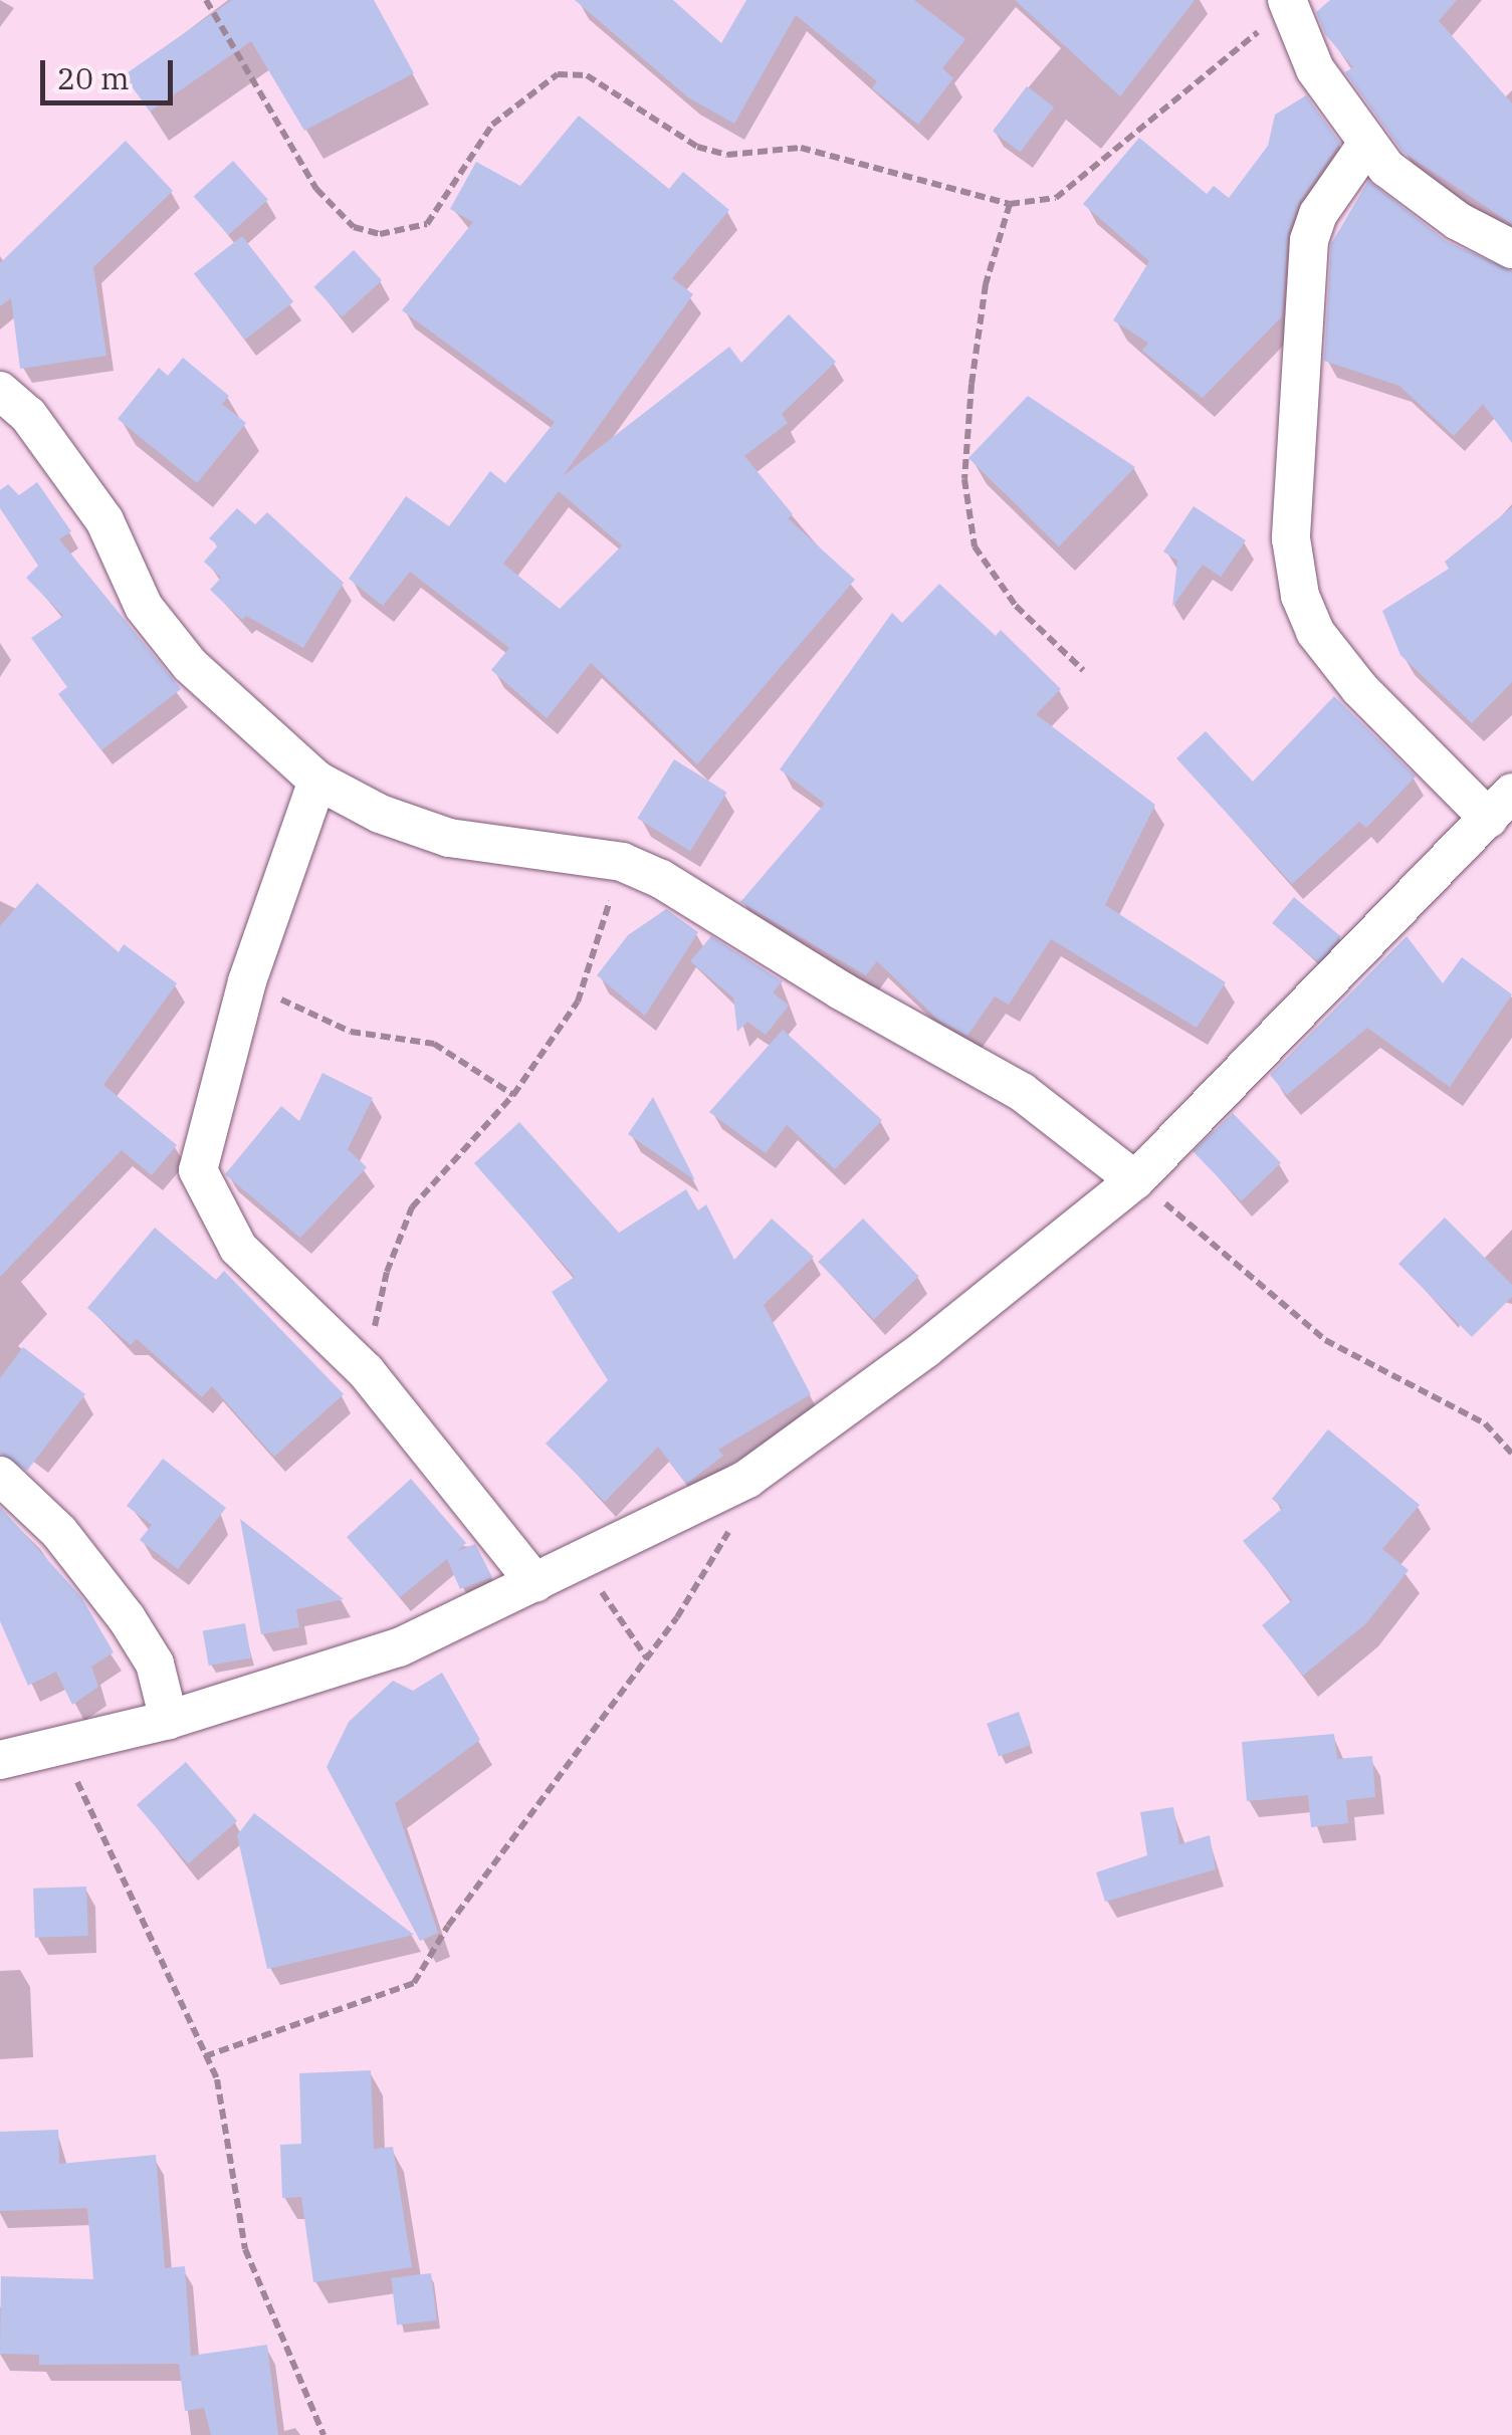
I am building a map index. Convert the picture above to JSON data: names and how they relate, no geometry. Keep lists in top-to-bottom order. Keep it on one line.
{"scale_bar":"20 m"}
